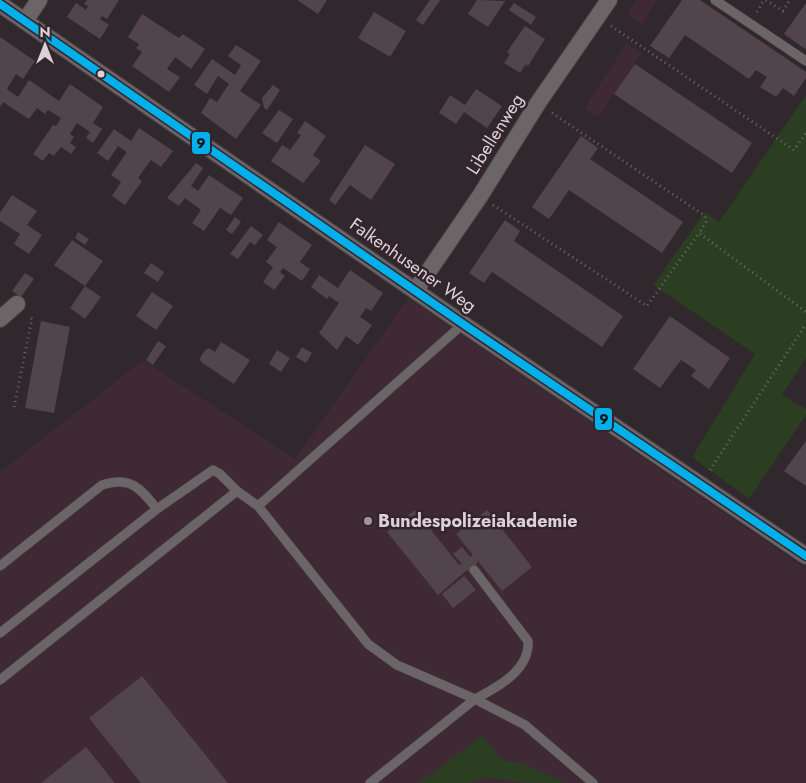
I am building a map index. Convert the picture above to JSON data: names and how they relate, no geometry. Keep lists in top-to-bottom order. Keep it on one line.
{"streets":{"street":["Libellenweg","Falkenhusener Weg"]},"crossings":[["Libellenweg","Falkenhusener Weg"]],"places":["Bundespolizeiakademie"],"lines":["transit line 9"],"north":"top"}
